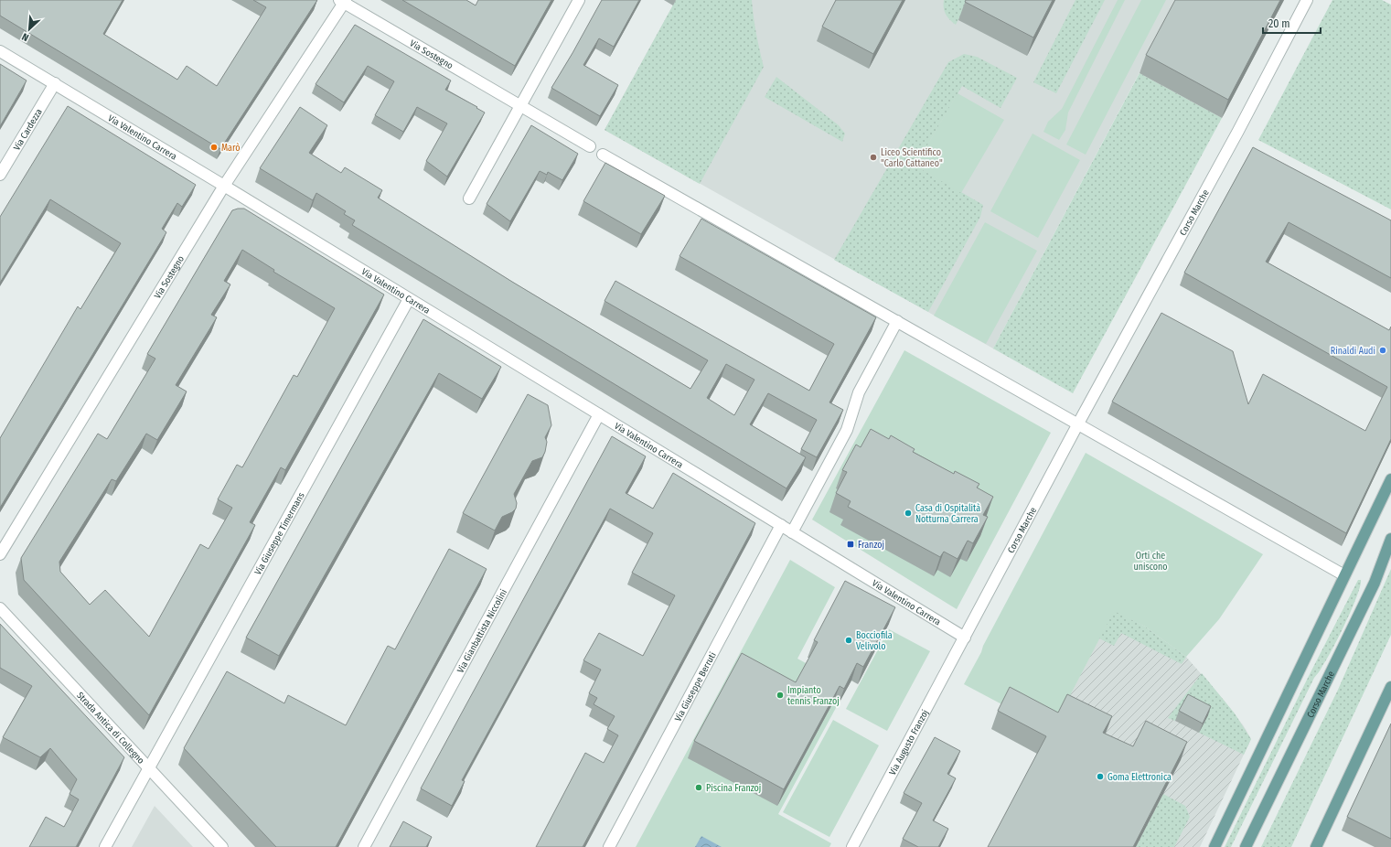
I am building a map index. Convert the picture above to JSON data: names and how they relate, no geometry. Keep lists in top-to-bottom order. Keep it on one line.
{"streets":{"main road":["Corso Marche"],"street":["Via Sostegno","Via Cardezza","Via Valentino Carrera","Via Giuseppe Timermans","Via Gianbattista Niccolini","Via Giuseppe Berruti","Strada Antica di Collegno","Via Augusto Franzoj"]},"crossings":[["Via Sostegno","Via Valentino Carrera"],["Via Cardezza","Via Valentino Carrera"],["Via Valentino Carrera","Corso Marche"],["Via Valentino Carrera","Via Giuseppe Timermans"],["Via Valentino Carrera","Via Gianbattista Niccolini"],["Via Valentino Carrera","Via Giuseppe Berruti"],["Via Valentino Carrera","Via Augusto Franzoj"],["Corso Marche","Via Augusto Franzoj"],["Via Giuseppe Timermans","Strada Antica di Collegno"]],"parks":["Orti che uniscono"],"places":{"other":["Marò","Liceo Scientifico \"Carlo Cattaneo\"","Rinaldi Audi","Casa di Ospitalità Notturna Carrera","Bocciofila Velivolo","Impianto tennis Franzoj","Goma Elettronica","Piscina Franzoj"],"transit":["Franzoj"]},"scale_bar":"20 m","north":"bottom left"}
